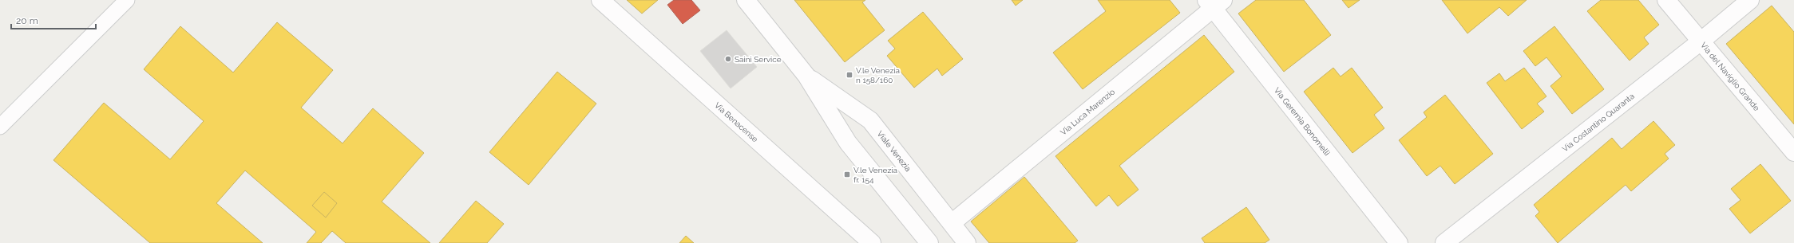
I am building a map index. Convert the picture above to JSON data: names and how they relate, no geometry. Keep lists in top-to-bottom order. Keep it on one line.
{"streets":{"street":["Via del Naviglio Grande","Via Luca Marenzio","Via Benacense","Via Geremia Bonomelli","Via Costantino Quaranta","Viale Venezia"]},"crossings":[["Via del Naviglio Grande","Via Costantino Quaranta"],["Via Luca Marenzio","Via Geremia Bonomelli"],["Via Luca Marenzio","Viale Venezia"]],"places":{"other":["Saini Service"],"transit":["V.le Venezia n 158/160","V.le Venezia fr. 154"]},"scale_bar":"20 m"}
